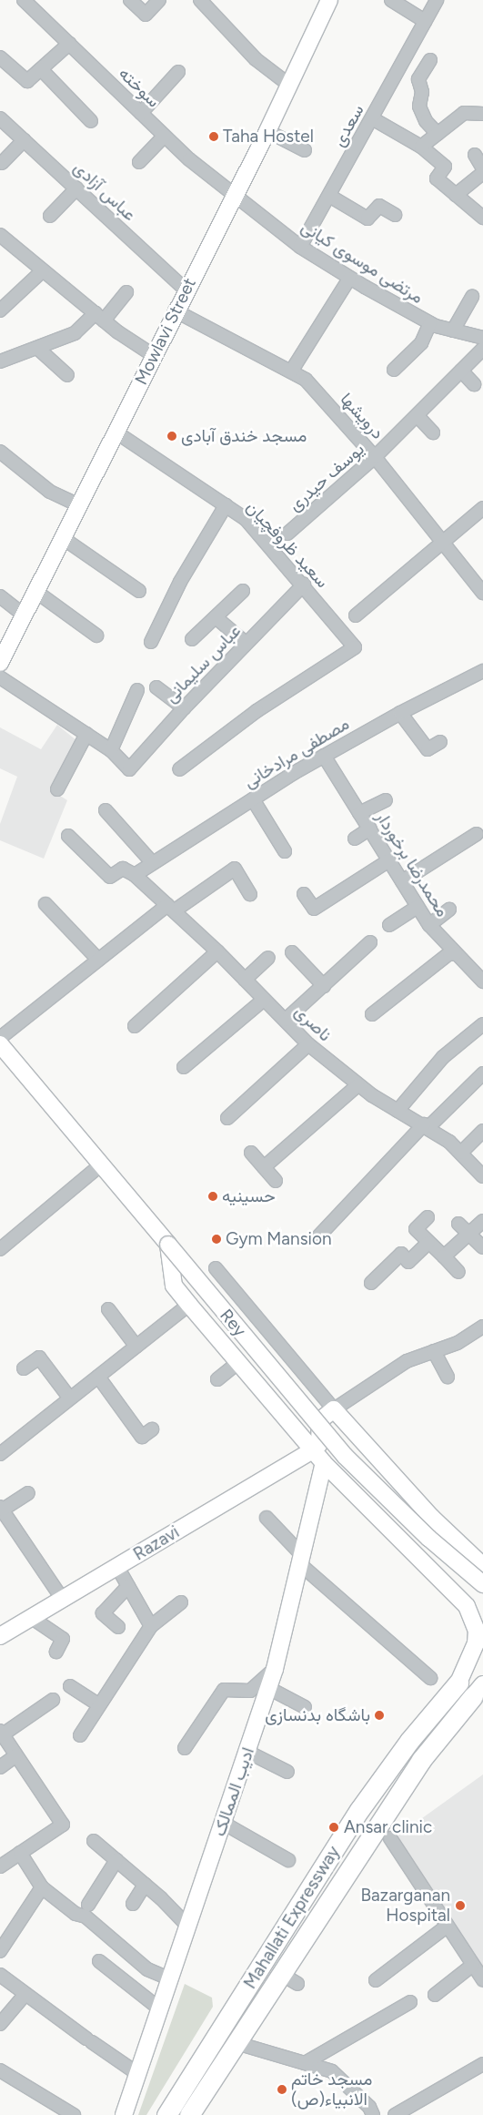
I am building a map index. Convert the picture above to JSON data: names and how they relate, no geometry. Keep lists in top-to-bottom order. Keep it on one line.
{"streets":{"highway":["Mahallati Expressway"],"main road":["Mowlavi Street","Rey","Razavi","ادیب الممالک"],"street":["سوخته","سعدی","عباس آزادی","مرتضی موسوی کیانی","درویشها","یوسف حیدری","سعید ظروفچیان","عباس سلیمانی","مصطفی مرادخانی","محمدرضا برخوردار","ناصری"]},"crossings":[["سوخته","مرتضی موسوی کیانی"],["سوخته","Mowlavi Street"],["سعدی","مرتضی موسوی کیانی"],["عباس آزادی","Mowlavi Street"],["مرتضی موسوی کیانی","Mowlavi Street"],["Mowlavi Street","درویشها"],["Mowlavi Street","سعید ظروفچیان"],["درویشها","یوسف حیدری"],["سعید ظروفچیان","عباس سلیمانی"],["مصطفی مرادخانی","محمدرضا برخوردار"],["مصطفی مرادخانی","ناصری"]],"places":["Taha Hostel","مسجد خندق آبادی","حسینیه","Gym Mansion","باشگاه بدنسازی","Ansar clinic","Bazarganan Hospital","مسجد خاتم الانبیاء(ص)"]}
